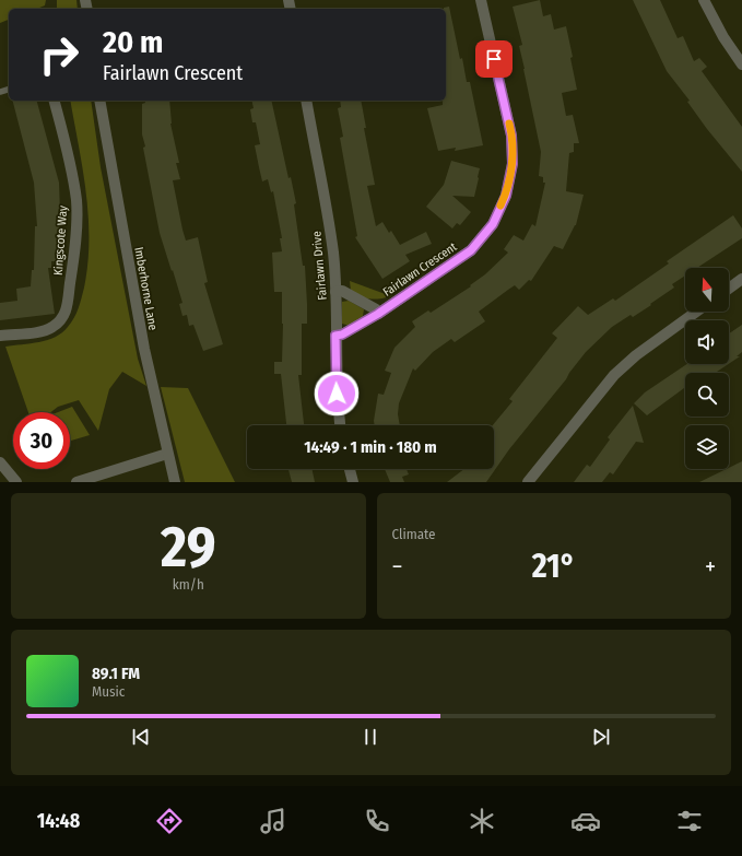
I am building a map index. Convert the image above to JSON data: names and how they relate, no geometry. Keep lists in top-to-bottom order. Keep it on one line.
{"streets":{"street":["Kingscote Way","Fairlawn Drive","Fairlawn Crescent","Imberhorne Lane"]},"crossings":[["Fairlawn Drive","Fairlawn Crescent"]],"north":"top","page":{"turn":["20 m","Fairlawn Crescent"],"limit":"30","trip":"14:49 · 1 min · 180 m","tile":[["29","km/h"],"Climate"],"heat":["−","21°","+"],"song":["89.1 FM","Music"],"tabs":"14:48"}}
